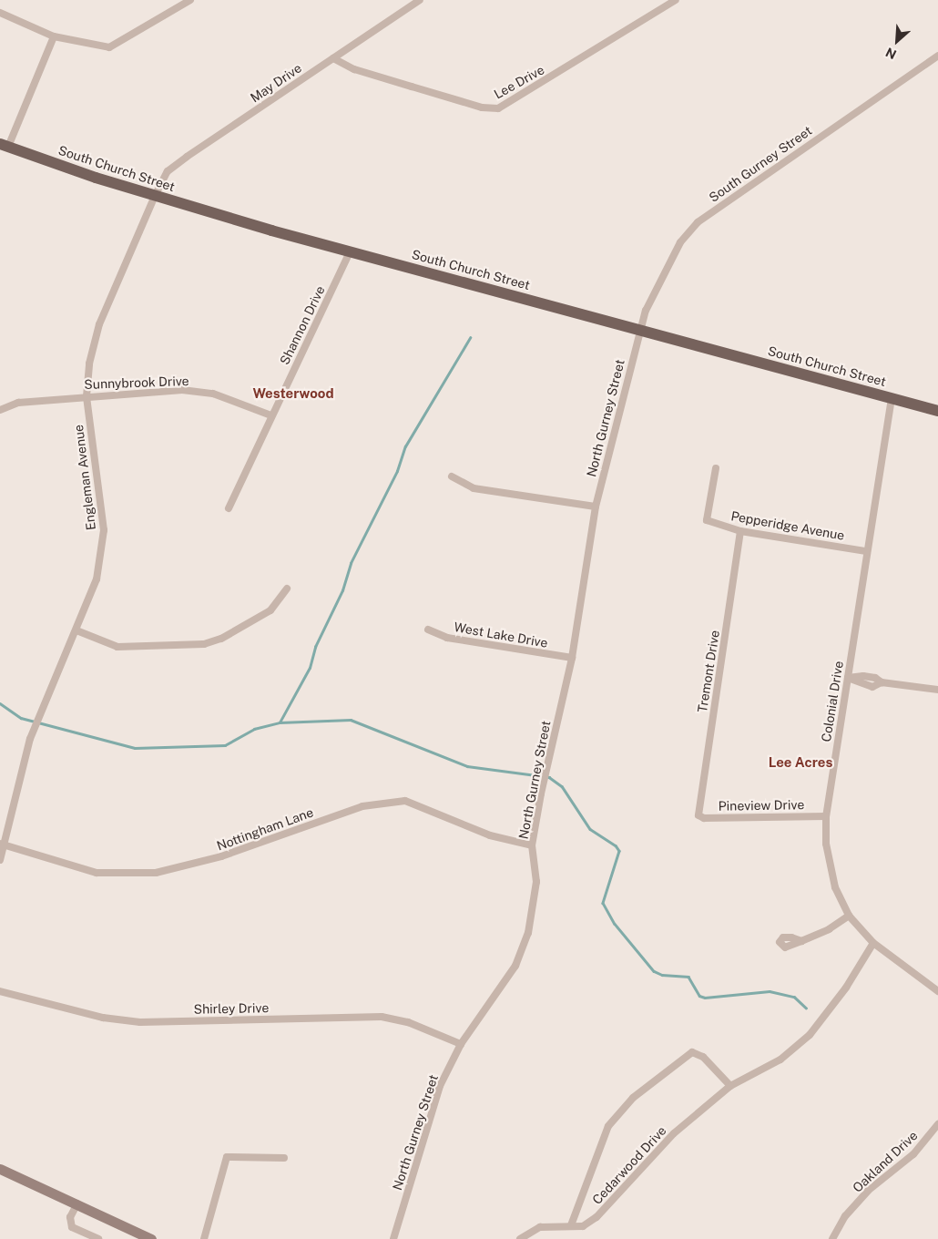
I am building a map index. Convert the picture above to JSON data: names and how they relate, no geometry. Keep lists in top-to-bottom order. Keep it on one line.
{"streets":{"main road":["South Church Street"],"street":["Lee Drive","May Drive","South Gurney Street","Shannon Drive","Sunnybrook Drive","North Gurney Street","Engleman Avenue","Pepperidge Avenue","West Lake Drive","Tremont Drive","Colonial Drive","Pineview Drive","Nottingham Lane","Shirley Drive","Oakland Drive","Cedarwood Drive"]},"crossings":[["Lee Drive","May Drive"],["May Drive","South Church Street"],["May Drive","Engleman Avenue"],["South Gurney Street","South Church Street"],["South Gurney Street","North Gurney Street"],["South Church Street","Shannon Drive"],["South Church Street","North Gurney Street"],["South Church Street","Engleman Avenue"],["South Church Street","Colonial Drive"],["Shannon Drive","Sunnybrook Drive"],["Sunnybrook Drive","Engleman Avenue"],["North Gurney Street","West Lake Drive"],["North Gurney Street","Nottingham Lane"],["North Gurney Street","Shirley Drive"],["Engleman Avenue","Nottingham Lane"],["Pepperidge Avenue","Tremont Drive"],["Pepperidge Avenue","Colonial Drive"],["Tremont Drive","Pineview Drive"],["Colonial Drive","Pineview Drive"],["Colonial Drive","Cedarwood Drive"]],"districts":["Westerwood","Lee Acres"],"north":"bottom left"}
